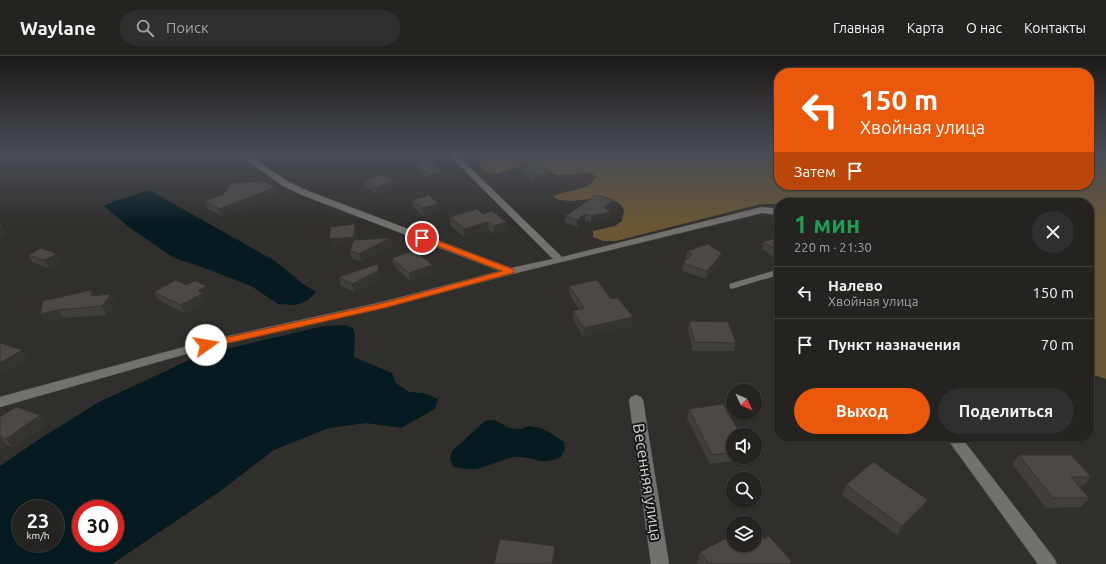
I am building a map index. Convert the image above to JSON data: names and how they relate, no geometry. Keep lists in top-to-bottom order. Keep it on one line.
{"streets":{"street":["Весенняя улица"]},"north":"bottom right","page":{"header":"Waylane","search":"Поиск","nav":["Главная","Карта","О нас","Контакты"],"turn":["150 m","Хвойная улица"],"then":"Затем","heading":["1 мин","220 m · 21:30"],"list":[{"name":"Налево","note":"Хвойная улица","value":"150 m"},{"name":"Пункт назначения","value":"70 m"}],"buttons":["Выход","Поделиться"],"speed":"23 km/h","limit":"30"}}
